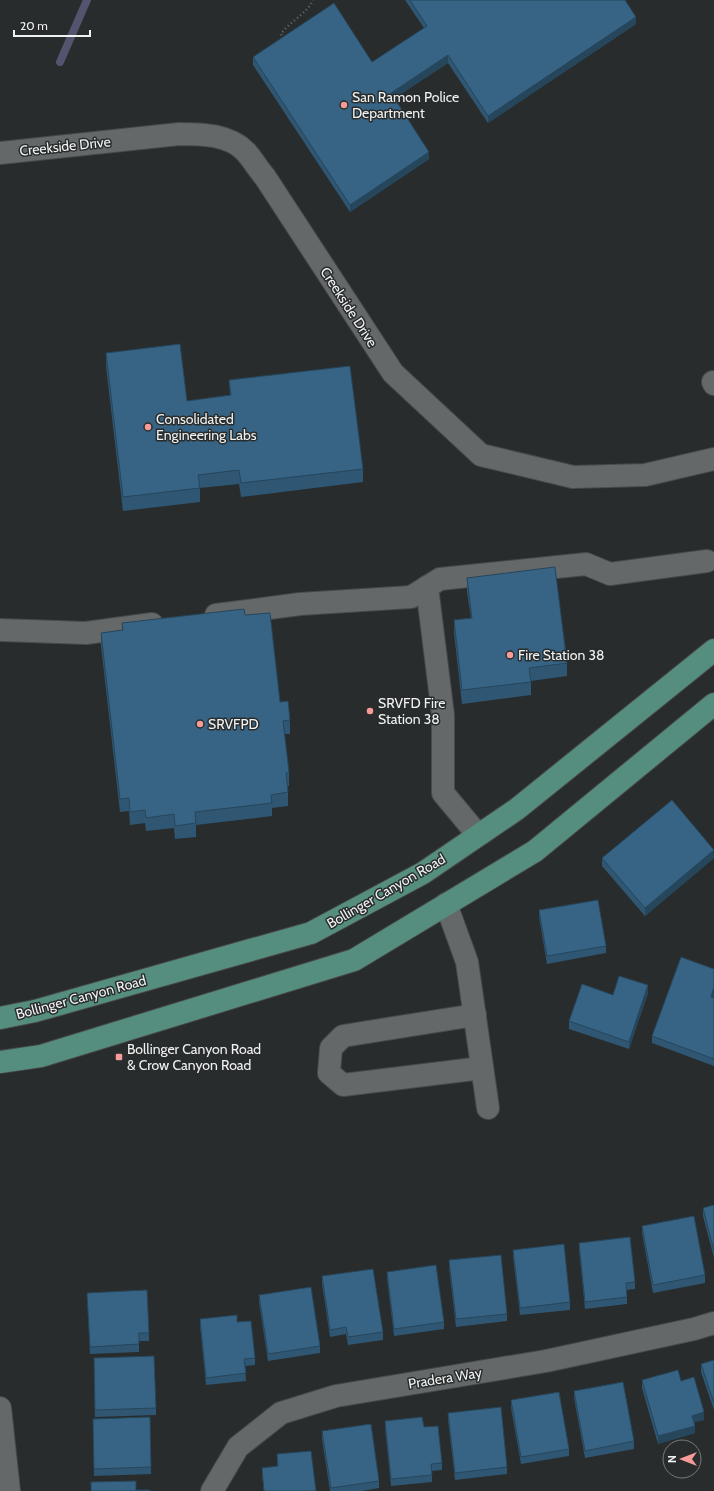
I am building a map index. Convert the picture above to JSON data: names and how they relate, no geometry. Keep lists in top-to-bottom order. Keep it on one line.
{"streets":{"main road":["Bollinger Canyon Road"],"street":["Creekside Drive","Pradera Way"]},"places":{"other":["San Ramon Police Department","Consolidated Engineering Labs","Fire Station 38","SRVFD Fire Station 38","SRVFPD"],"transit":["Bollinger Canyon Road & Crow Canyon Road"]},"scale_bar":"20 m","north":"left"}
